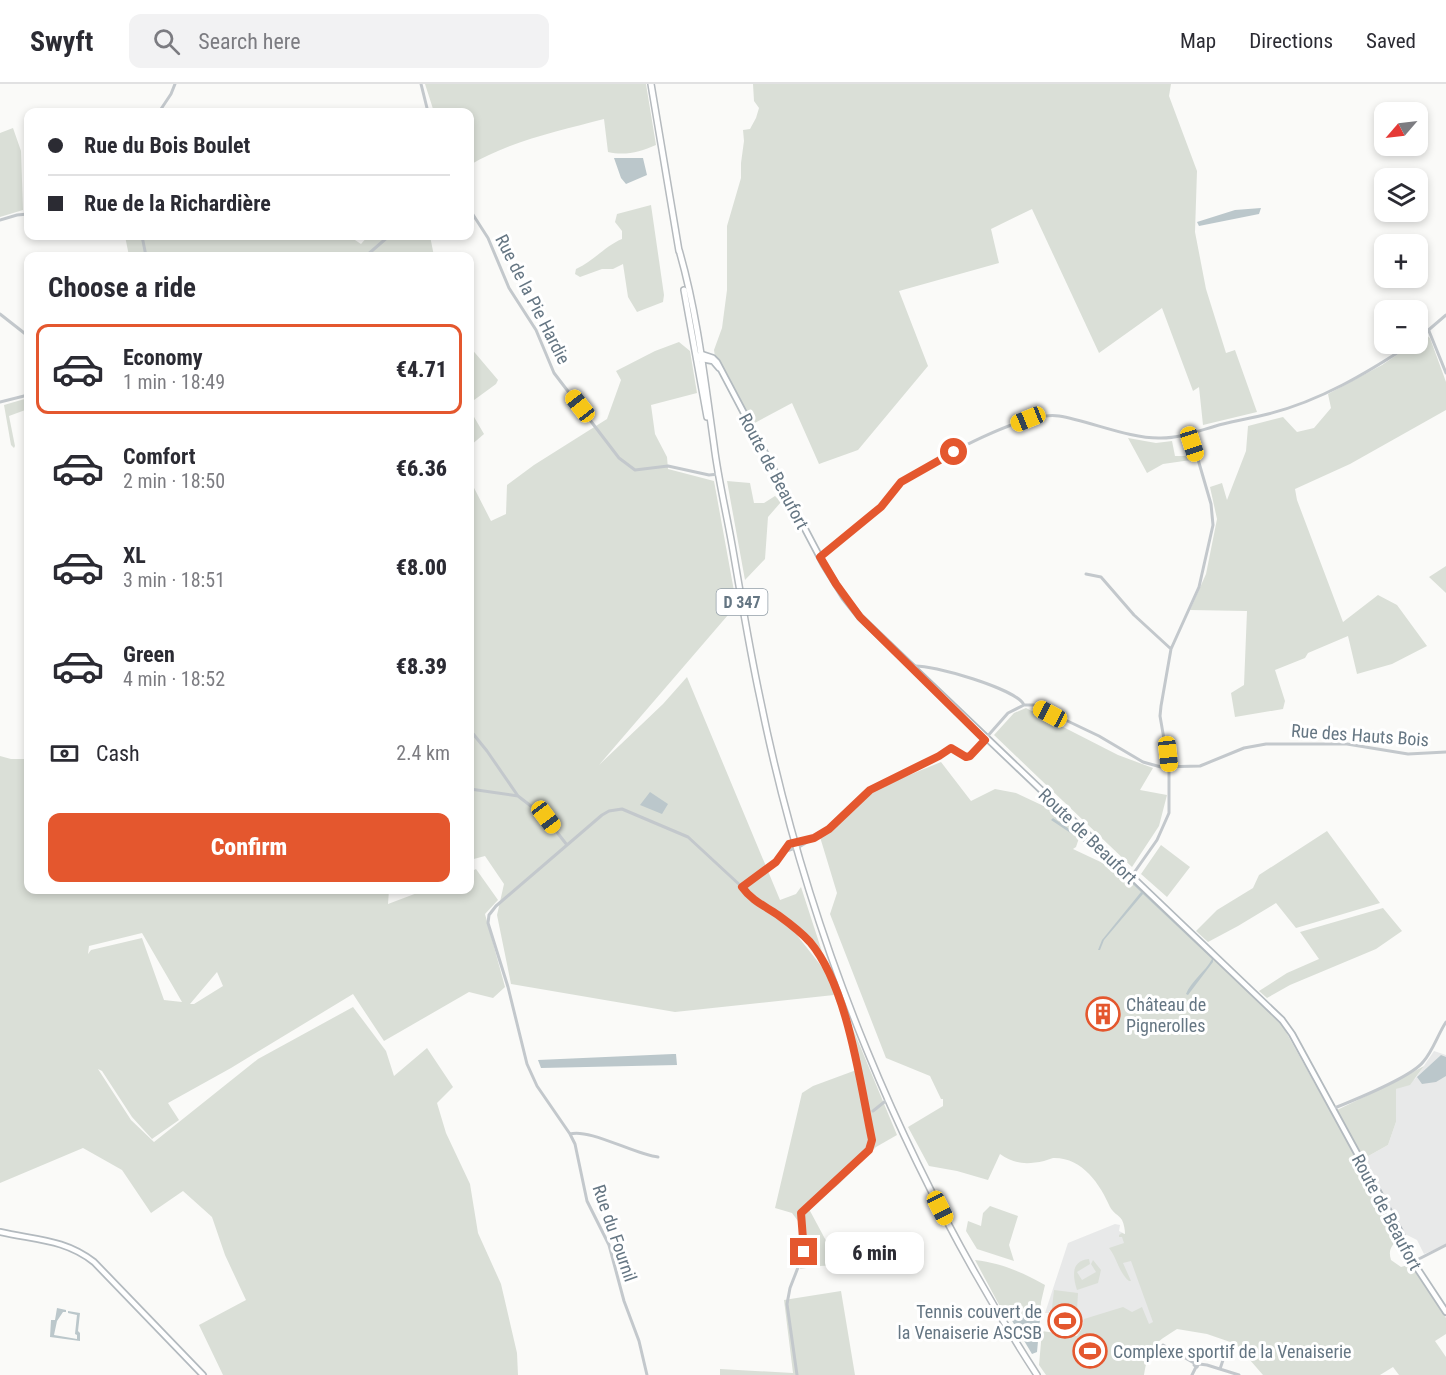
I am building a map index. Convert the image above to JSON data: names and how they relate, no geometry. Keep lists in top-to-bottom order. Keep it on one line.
{"streets":{"main road":["D 347"],"street":["Rue de la Pie Hardie","Route de Beaufort","Rue des Hauts Bois","Rue du Fournil"]},"crossings":[["Rue de la Pie Hardie","D 347"],["Route de Beaufort","D 347"],["Route de Beaufort","Rue des Hauts Bois"]],"places":{"building":["Château de Pignerolles"],"sports":["Tennis couvert de la Venaiserie ASCSB","Complexe sportif de la Venaiserie"]},"north":"bottom left","page":{"header":"Swyft","search":"Search here","nav":["Map","Directions","Saved"],"map_buttons":["+","−"],"banner":["Rue du Bois Boulet","Rue de la Richardière"],"heading":"Choose a ride","list":[{"name":"Economy","note":"1 min · 18:49","value":"€4.71"},{"name":"Comfort","note":"2 min · 18:50","value":"€6.36"},{"name":"XL","note":"3 min · 18:51","value":"€8.00"},{"name":"Green","note":"4 min · 18:52","value":"€8.39"}],"pay":["Cash","2.4 km"],"buttons":"Confirm","bubble":"6 min"}}
